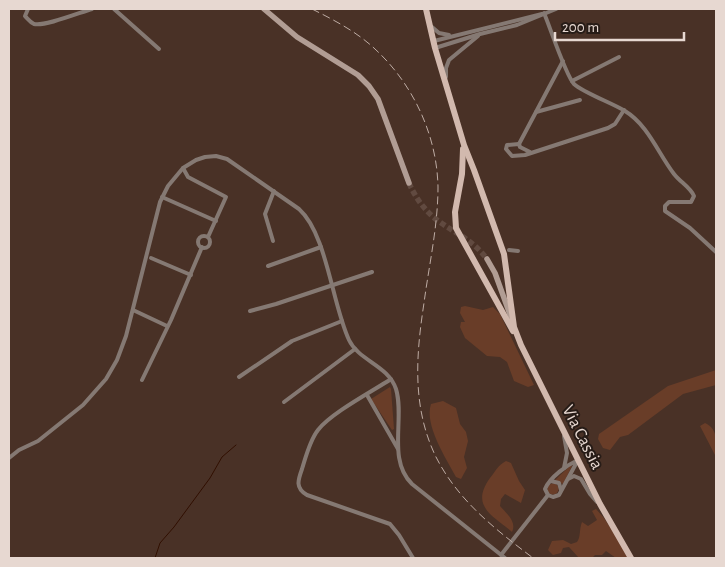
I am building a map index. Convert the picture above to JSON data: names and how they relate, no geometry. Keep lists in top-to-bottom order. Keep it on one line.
{"streets":{"main road":["Via Cassia"]},"scale_bar":"200 m"}
